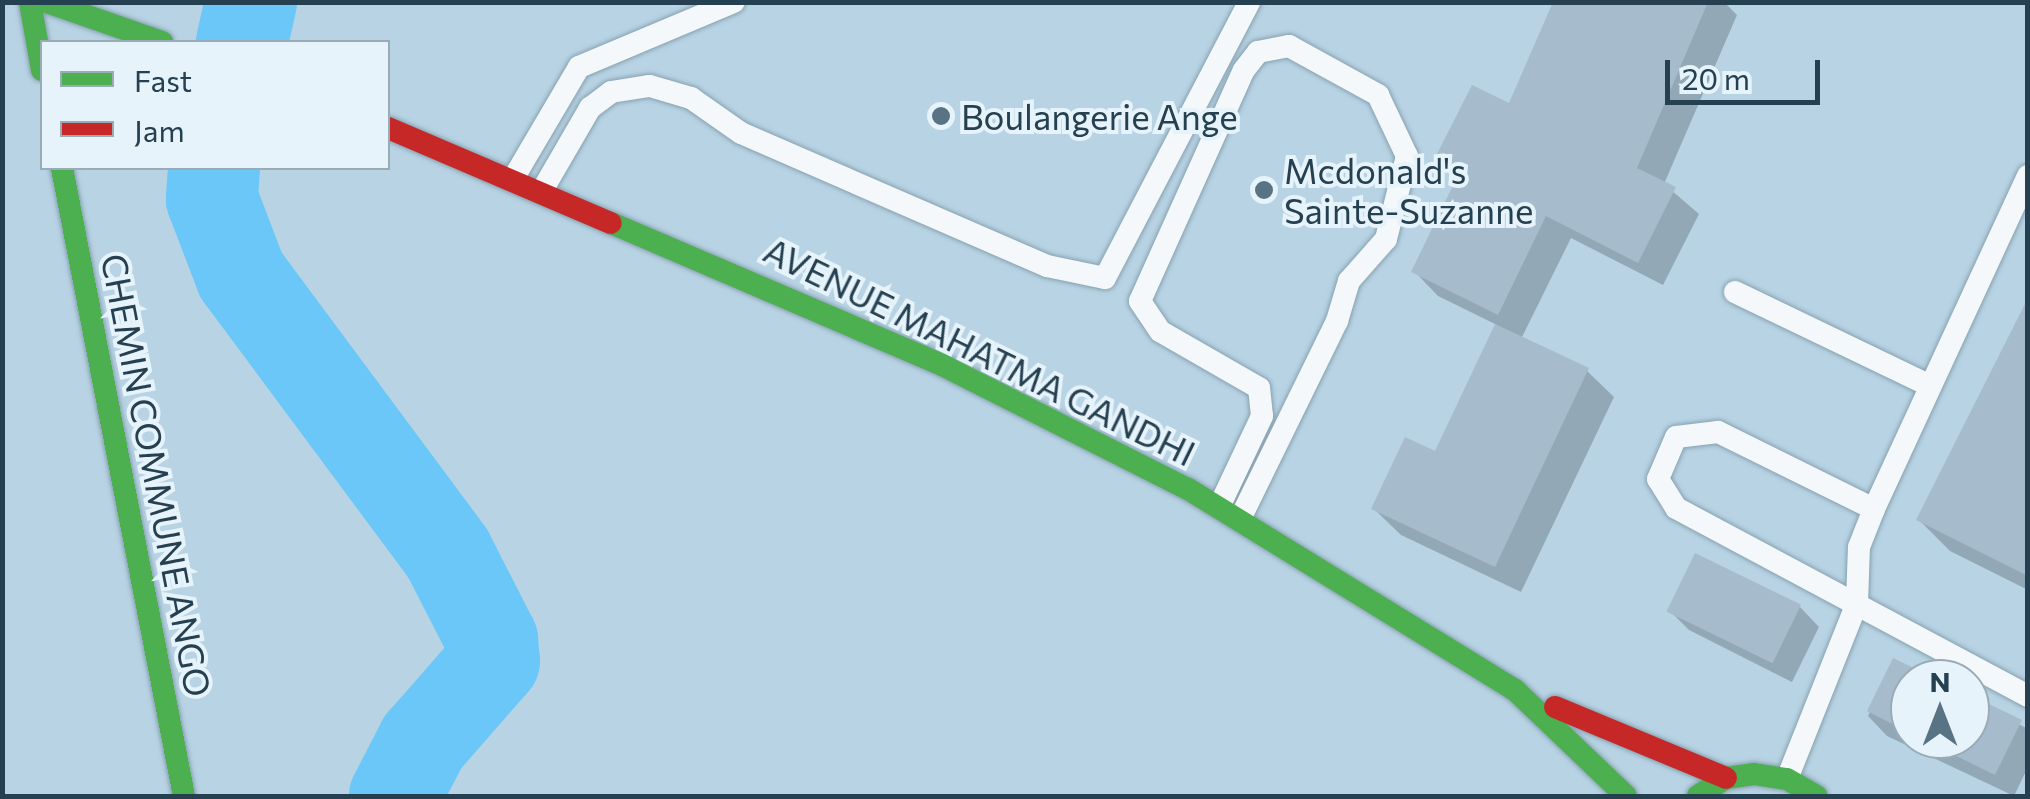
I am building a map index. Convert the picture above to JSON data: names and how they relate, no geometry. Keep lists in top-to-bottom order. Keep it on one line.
{"streets":{"main road":["AVENUE MAHATMA GANDHI","CHEMIN COMMUNE ANGO"]},"places":["Boulangerie Ange","Mcdonald's Sainte-Suzanne"],"legend":["Fast","Jam"],"scale_bar":"20 m","north":"top"}
